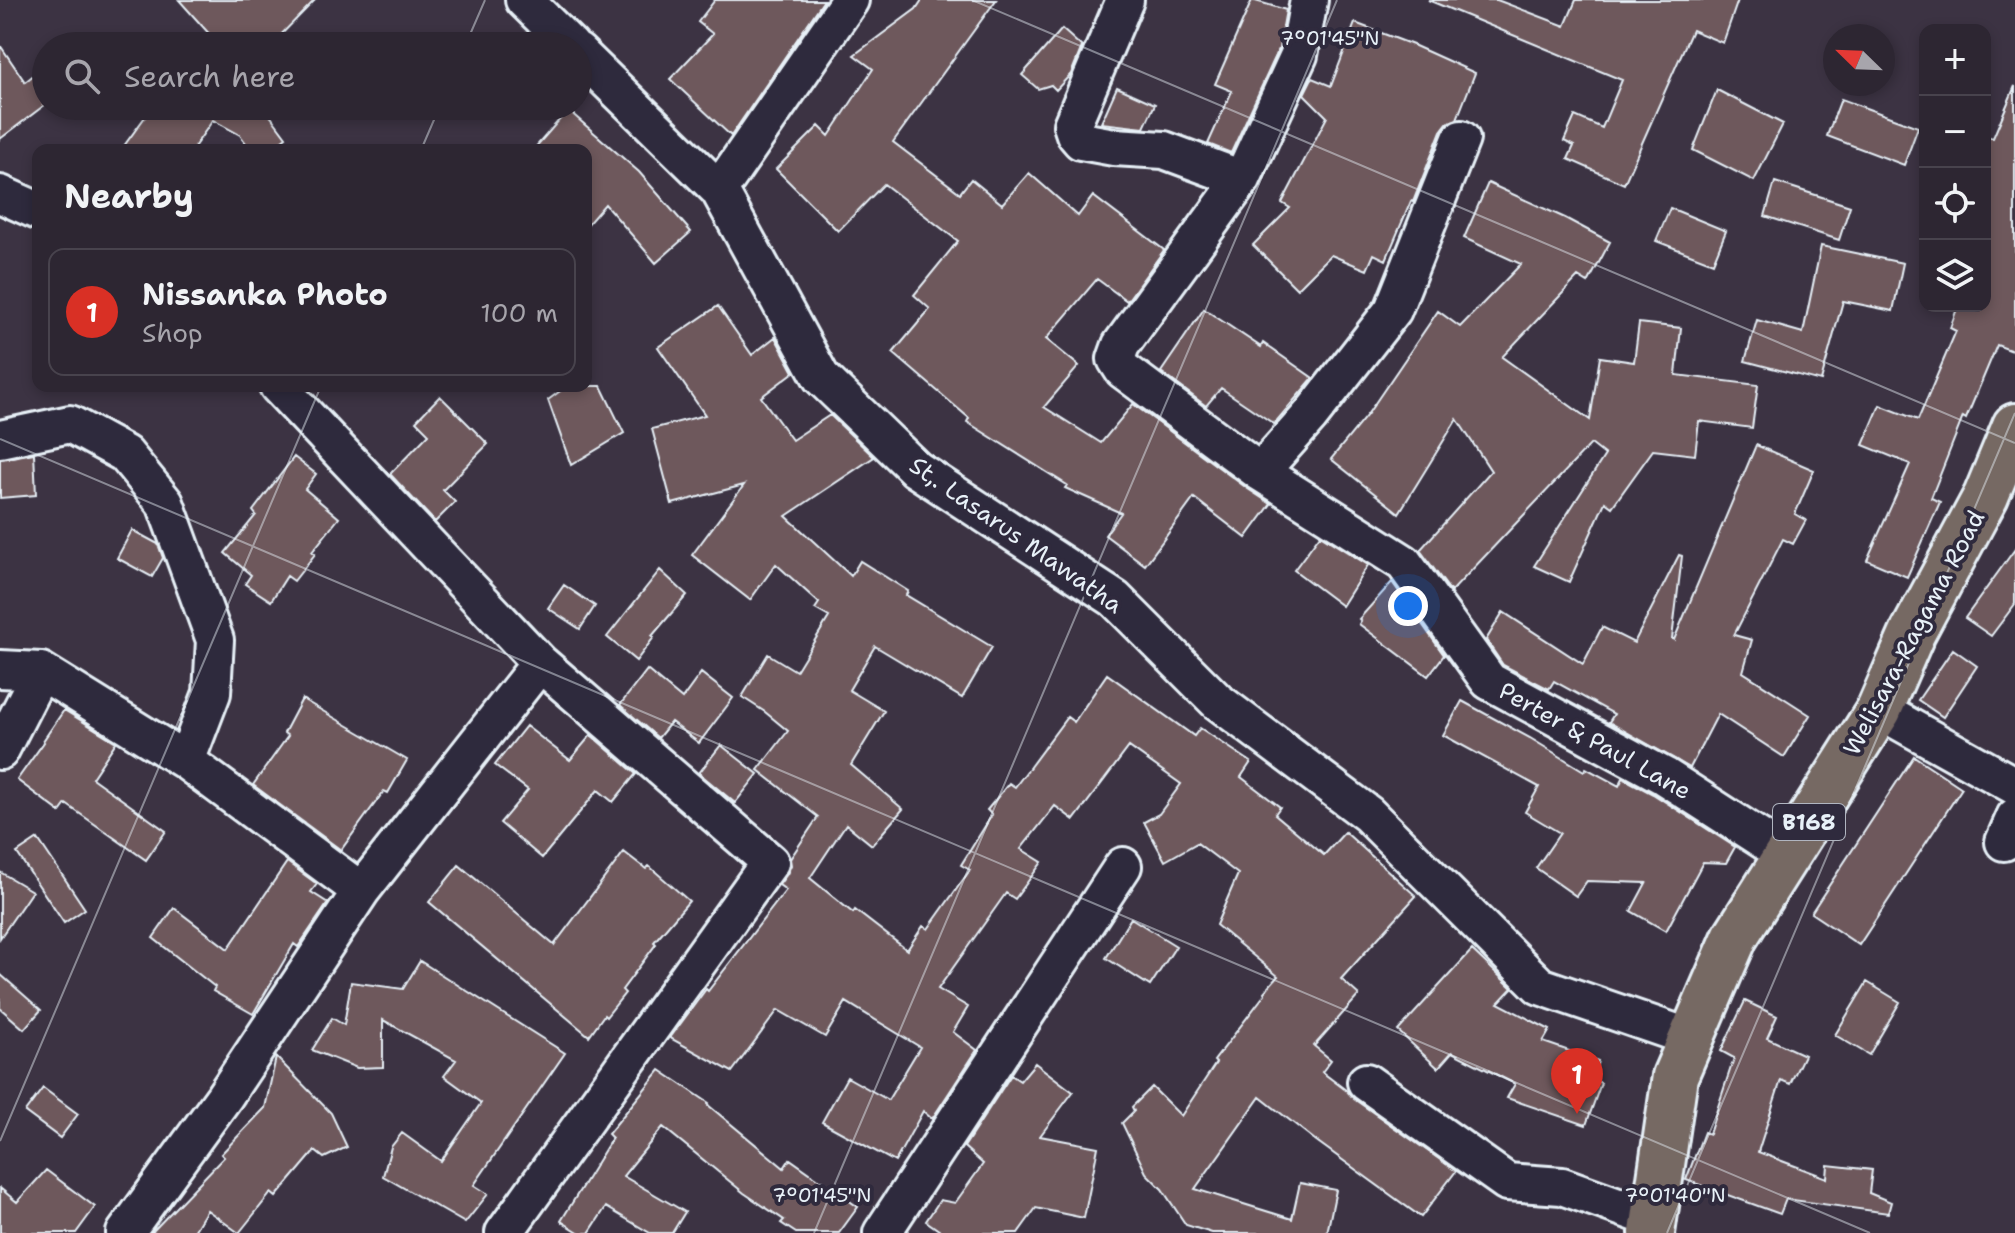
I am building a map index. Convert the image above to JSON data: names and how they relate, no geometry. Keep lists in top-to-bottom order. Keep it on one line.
{"streets":{"main road":["Welisara-Ragama Road","B168"],"street":["St,. Lasarus Mawatha","Perter & Paul Lane"]},"crossings":[["St,. Lasarus Mawatha","Welisara-Ragama Road"],["Welisara-Ragama Road","Perter & Paul Lane"]],"north":"top left","page":{"map_buttons":["+","−"],"search":"Search here","heading":"Nearby","list":[{"mark":"1","name":"Nissanka Photo","note":"Shop","value":"100 m"}],"pins":"1"},"coordinates":["7°01'45\"N","7°01'40\"N"]}
